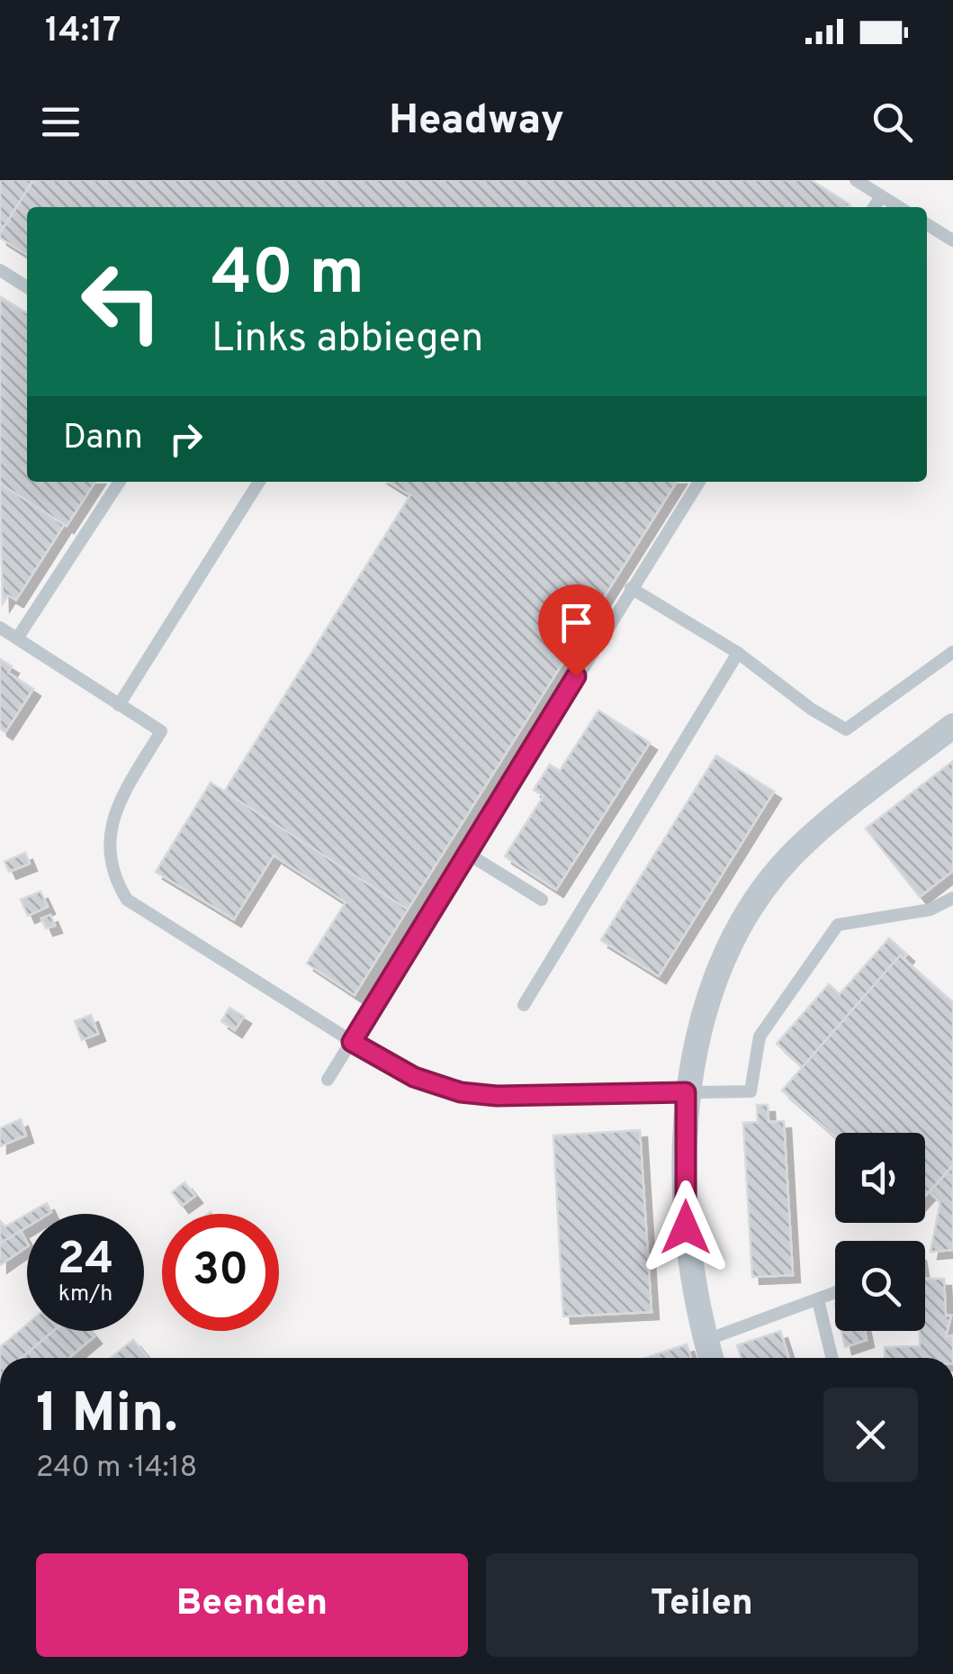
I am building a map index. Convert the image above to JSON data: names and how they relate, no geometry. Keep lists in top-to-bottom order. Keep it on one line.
{"page":{"status":"14:17","header":"Headway","turn":["40 m","Links abbiegen"],"then":"Dann","speed":"24 km/h","limit":"30","heading":["1 Min.","240 m · 14:18"],"buttons":["Beenden","Teilen"]}}
